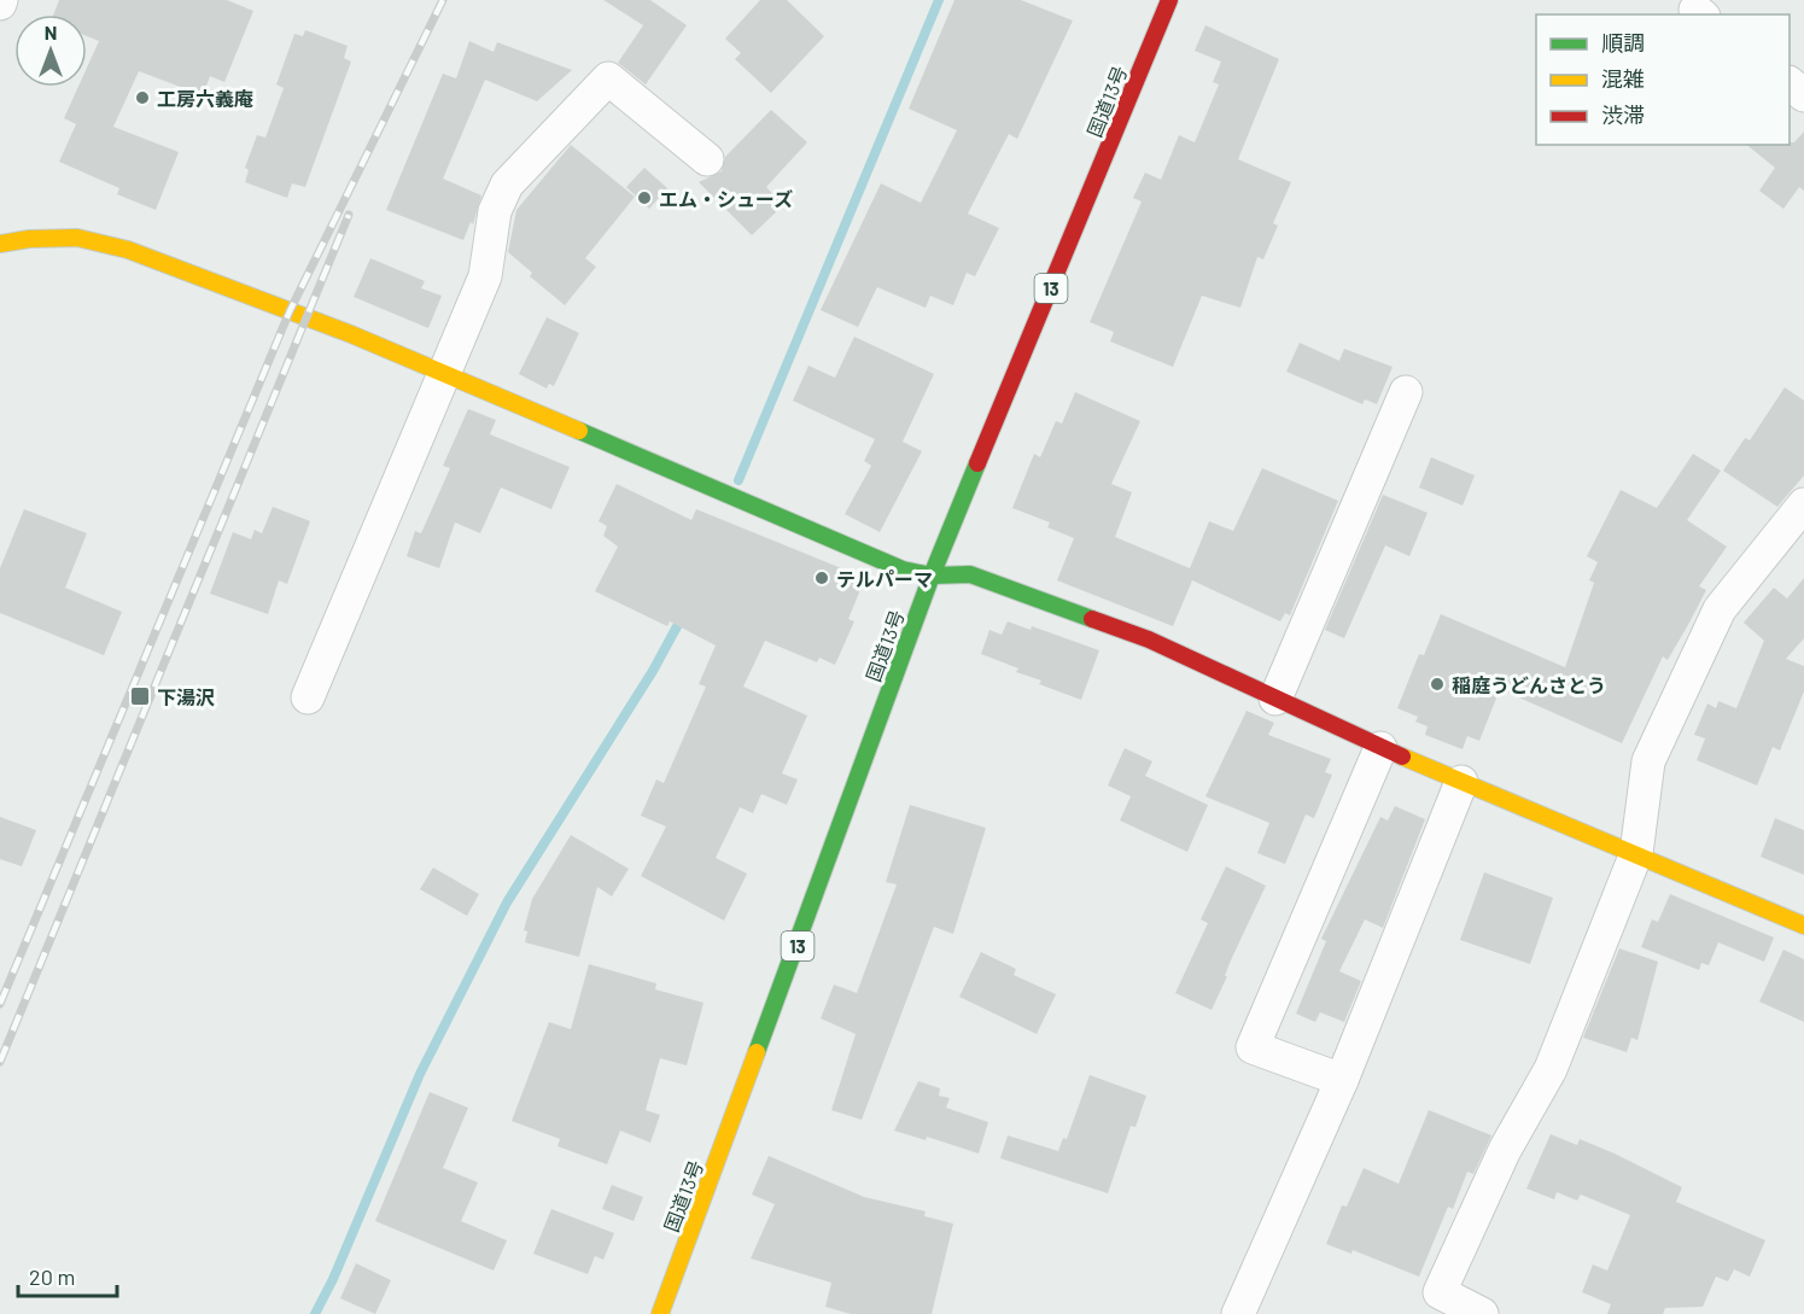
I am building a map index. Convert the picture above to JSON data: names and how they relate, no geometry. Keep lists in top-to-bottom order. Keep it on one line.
{"streets":{"main road":["国道13号","13"]},"places":{"other":["工房六義庵","エム・シューズ","テルパーマ","稲庭うどんさとう"],"transit":["下湯沢"]},"legend":["順調","混雑","渋滞"],"scale_bar":"20 m","north":"top"}
